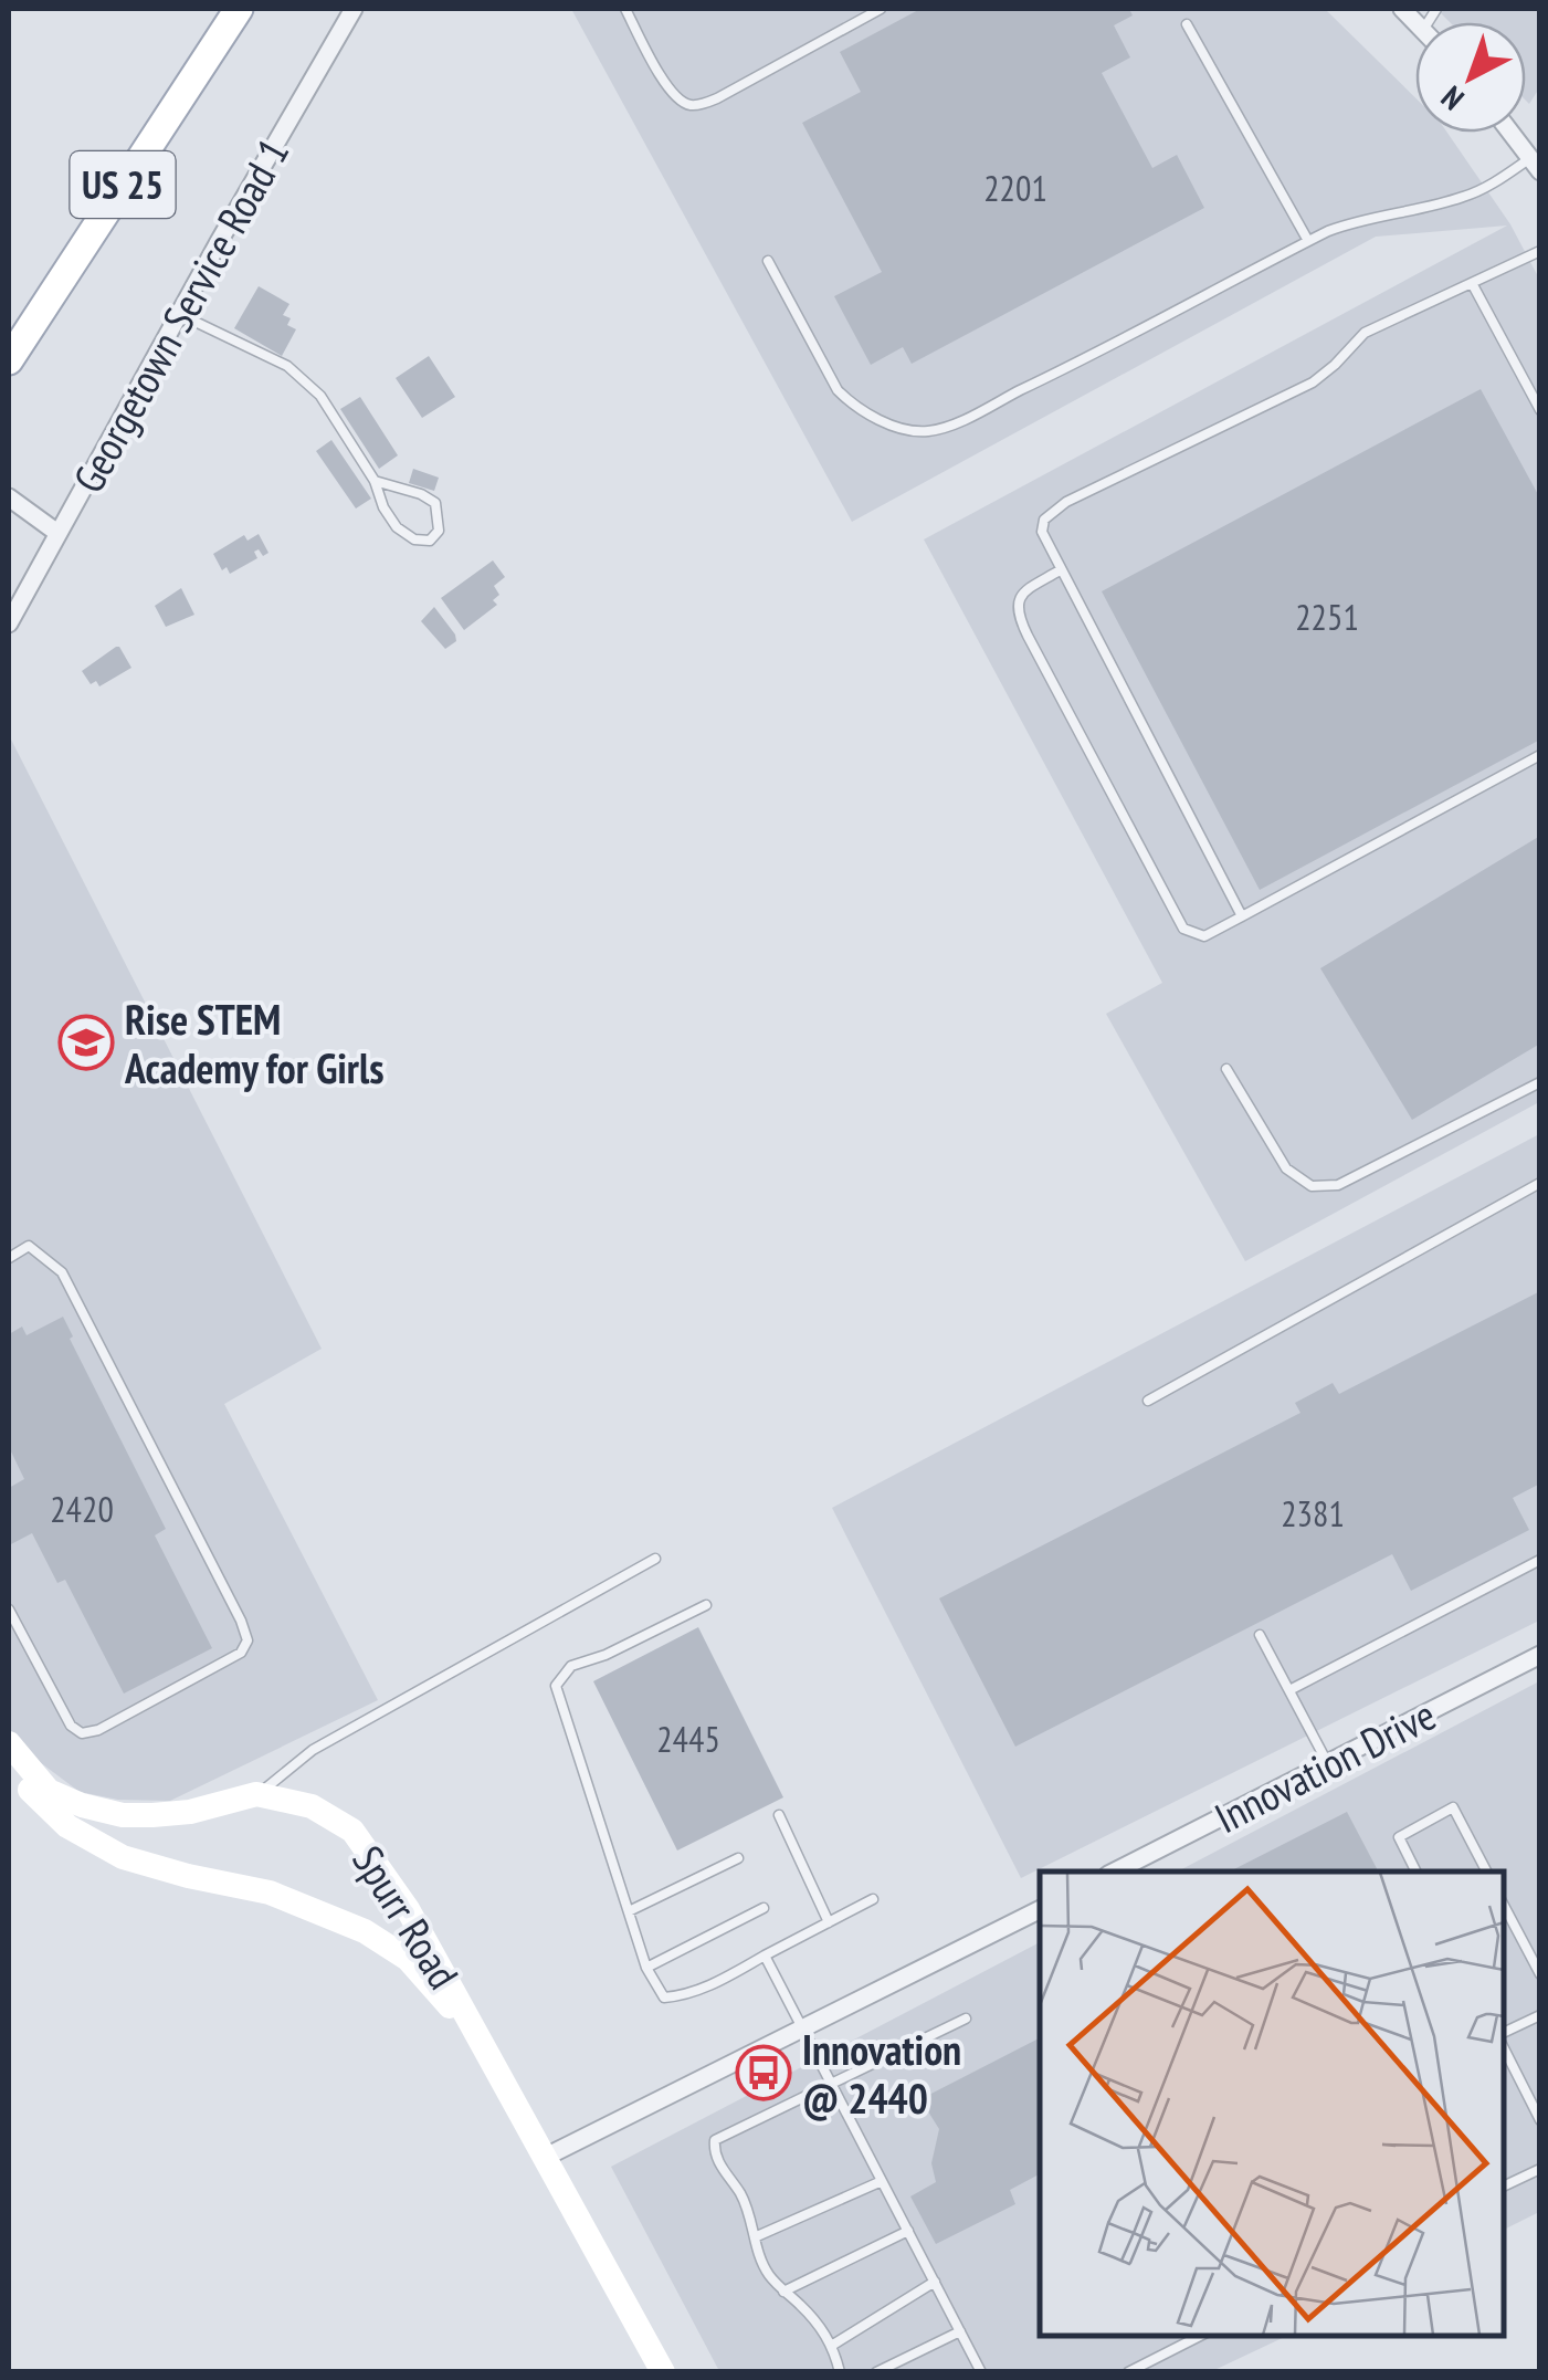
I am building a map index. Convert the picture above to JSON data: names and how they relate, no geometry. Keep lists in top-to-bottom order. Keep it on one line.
{"streets":{"main road":["US 25"],"street":["Georgetown Service Road 1","Innovation Drive","Spurr Road"]},"places":{"school or university":["Rise STEM Academy for Girls"],"bus stop":["Innovation @ 2440"]},"house_numbers":["2201","2251","2420","2381","2445"],"north":"bottom left"}
